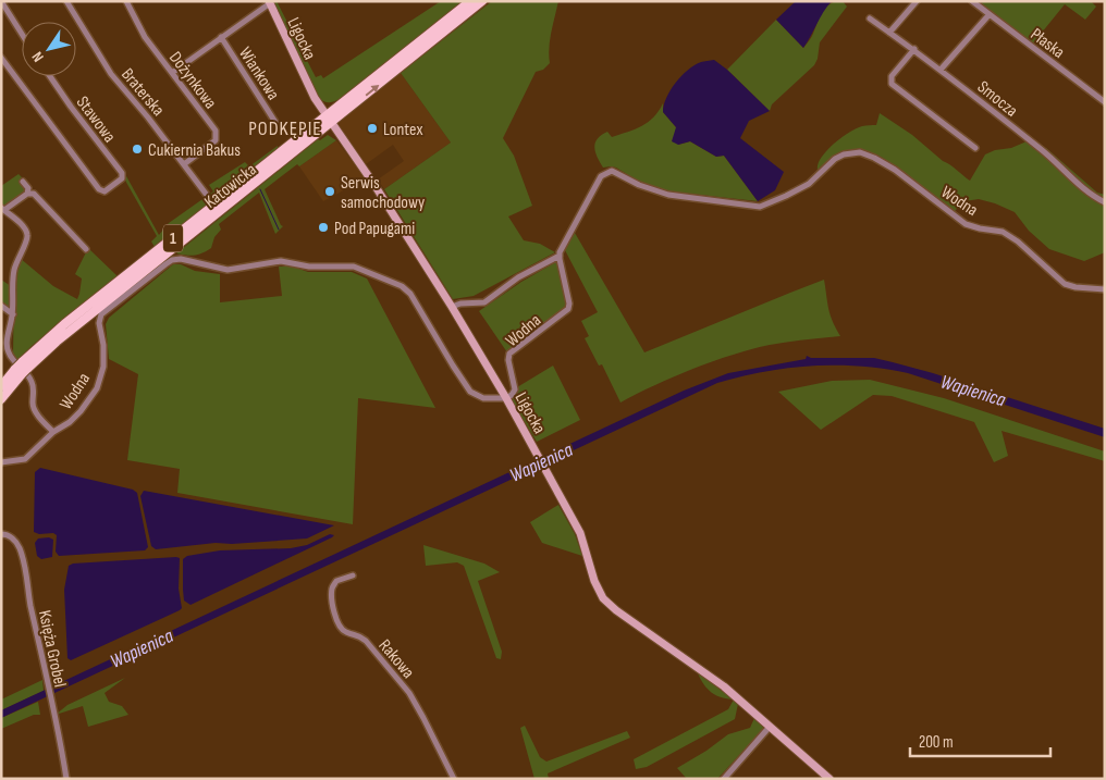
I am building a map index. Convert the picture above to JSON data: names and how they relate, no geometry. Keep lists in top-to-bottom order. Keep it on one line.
{"streets":{"main road":["Katowicka","1"],"street":["Ligocka","Płaska","Wiankowa","Dożynkowa","Braterska","Smocza","Stawowa","Wodna","Księża Grobel","Rakowa"]},"crossings":[["Ligocka","Katowicka"],["Ligocka","Wodna"],["Dożynkowa","Braterska"]],"districts":["PODKĘPIE"],"water":["Wapienica"],"places":["Lontex","Cukiernia Bakus","Serwis samochodowy","Pod Papugami"],"scale_bar":"200 m","north":"bottom left"}
